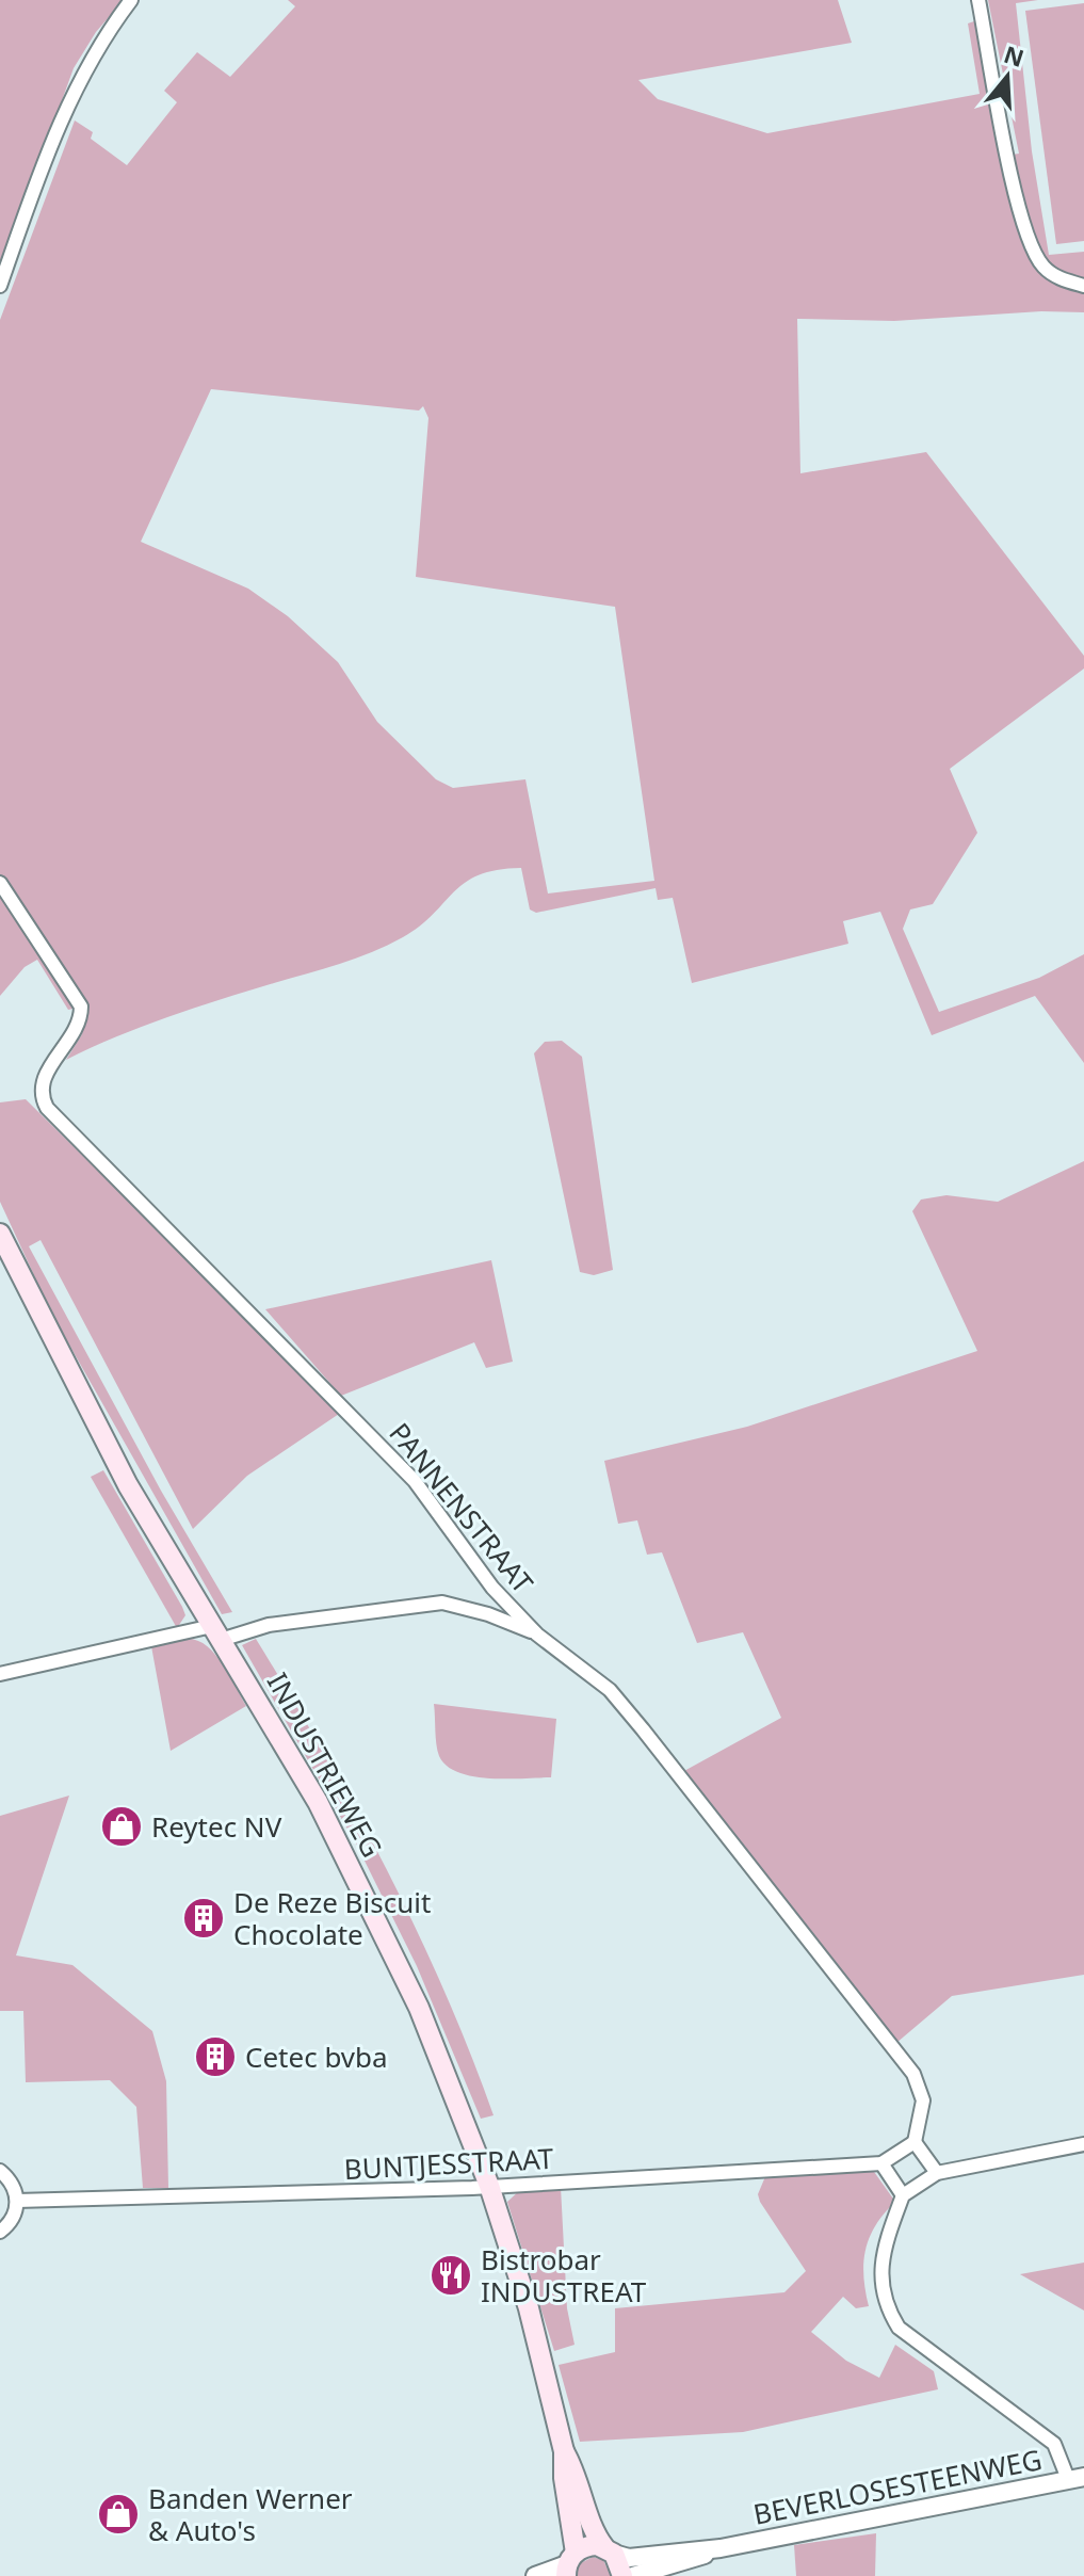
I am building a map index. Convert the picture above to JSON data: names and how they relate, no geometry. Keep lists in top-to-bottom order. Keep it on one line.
{"streets":{"main road":["INDUSTRIEWEG"],"street":["PANNENSTRAAT","BUNTJESSTRAAT","BEVERLOSESTEENWEG"]},"crossings":[["PANNENSTRAAT","BUNTJESSTRAAT"],["INDUSTRIEWEG","BUNTJESSTRAAT"],["INDUSTRIEWEG","BEVERLOSESTEENWEG"]],"places":{"shop":["Reytec NV","Banden Werner & Auto's"],"building":["De Reze Biscuit Chocolate","Cetec bvba"],"restaurant":["Bistrobar INDUSTREAT"]},"north":"top"}
